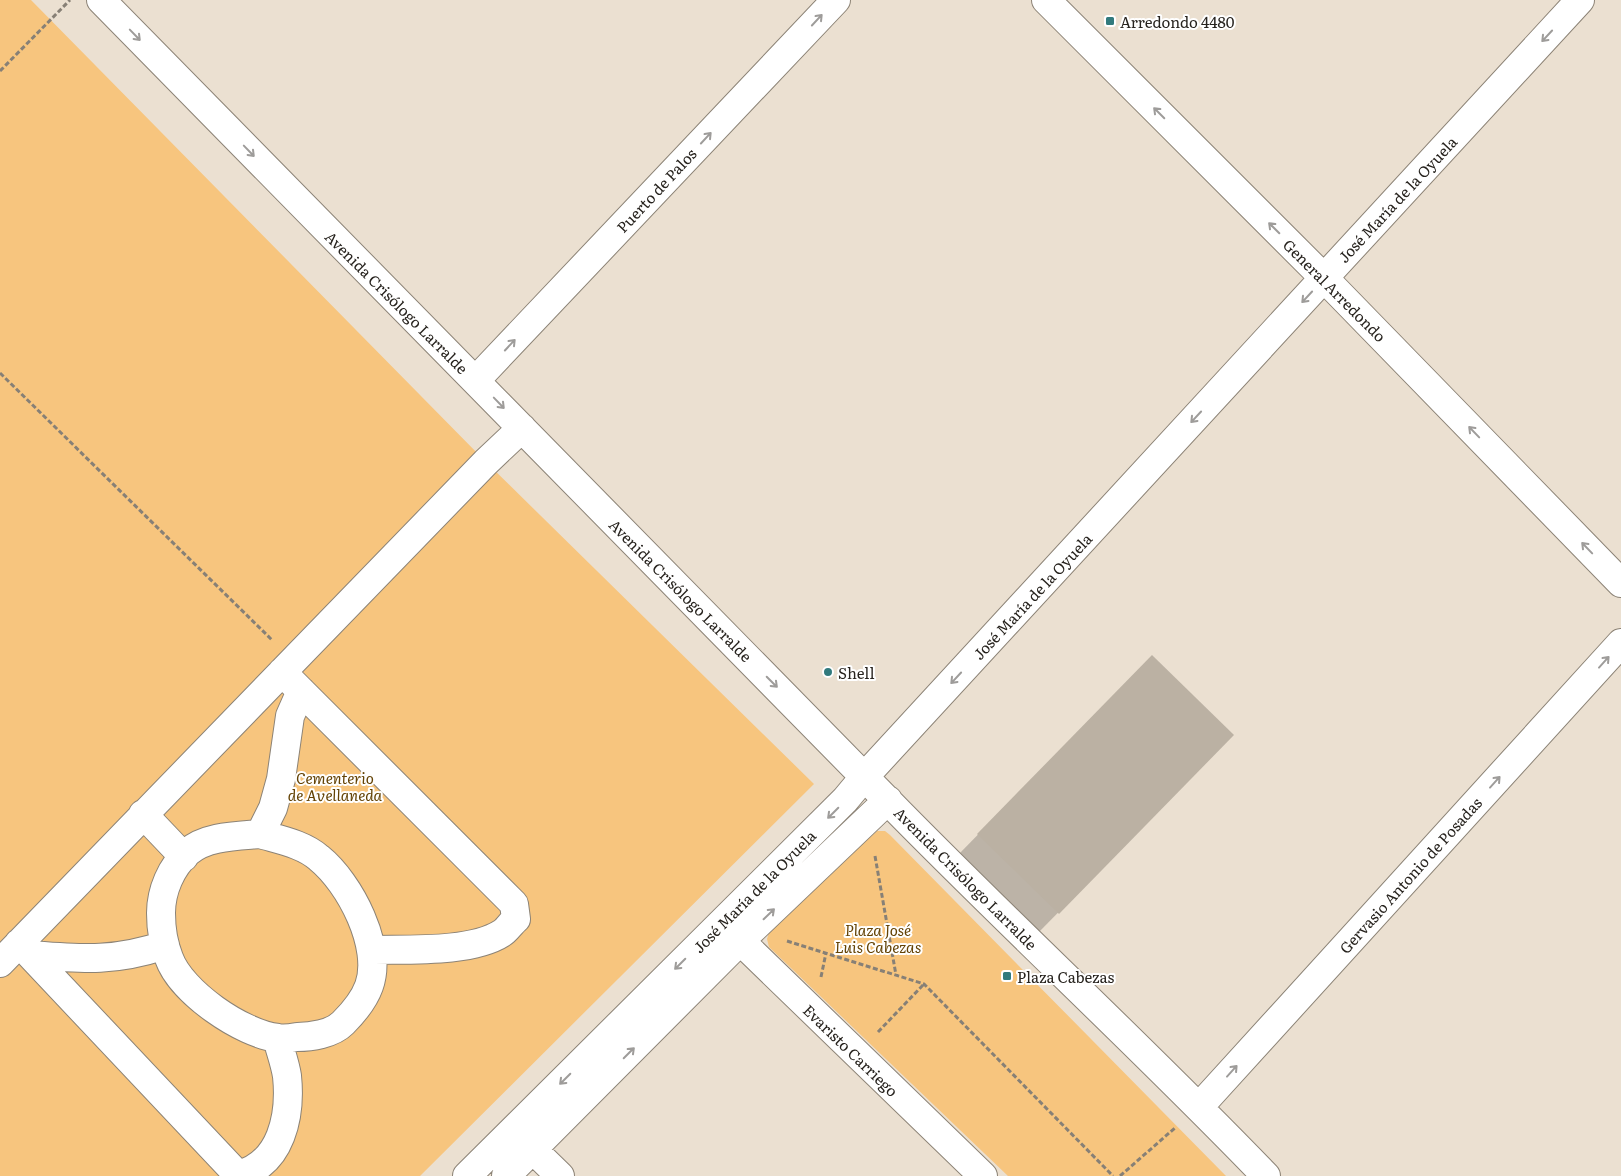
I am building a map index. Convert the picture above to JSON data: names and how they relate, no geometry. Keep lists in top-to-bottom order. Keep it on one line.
{"streets":{"street":["Puerto de Palos","José María de la Oyuela","General Arredondo","Avenida Crisólogo Larralde","Gervasio Antonio de Posadas","Evaristo Carriego"]},"crossings":[["Puerto de Palos","Avenida Crisólogo Larralde"],["José María de la Oyuela","General Arredondo"],["José María de la Oyuela","Avenida Crisólogo Larralde"],["José María de la Oyuela","Evaristo Carriego"],["Avenida Crisólogo Larralde","Gervasio Antonio de Posadas"]],"one_way":["Puerto de Palos","General Arredondo","Avenida Crisólogo Larralde","Gervasio Antonio de Posadas"],"parks":["Cementerio de Avellaneda","Plaza José Luis Cabezas"],"places":{"transit":["Arredondo 4480","Plaza Cabezas"],"other":["Shell"]}}
